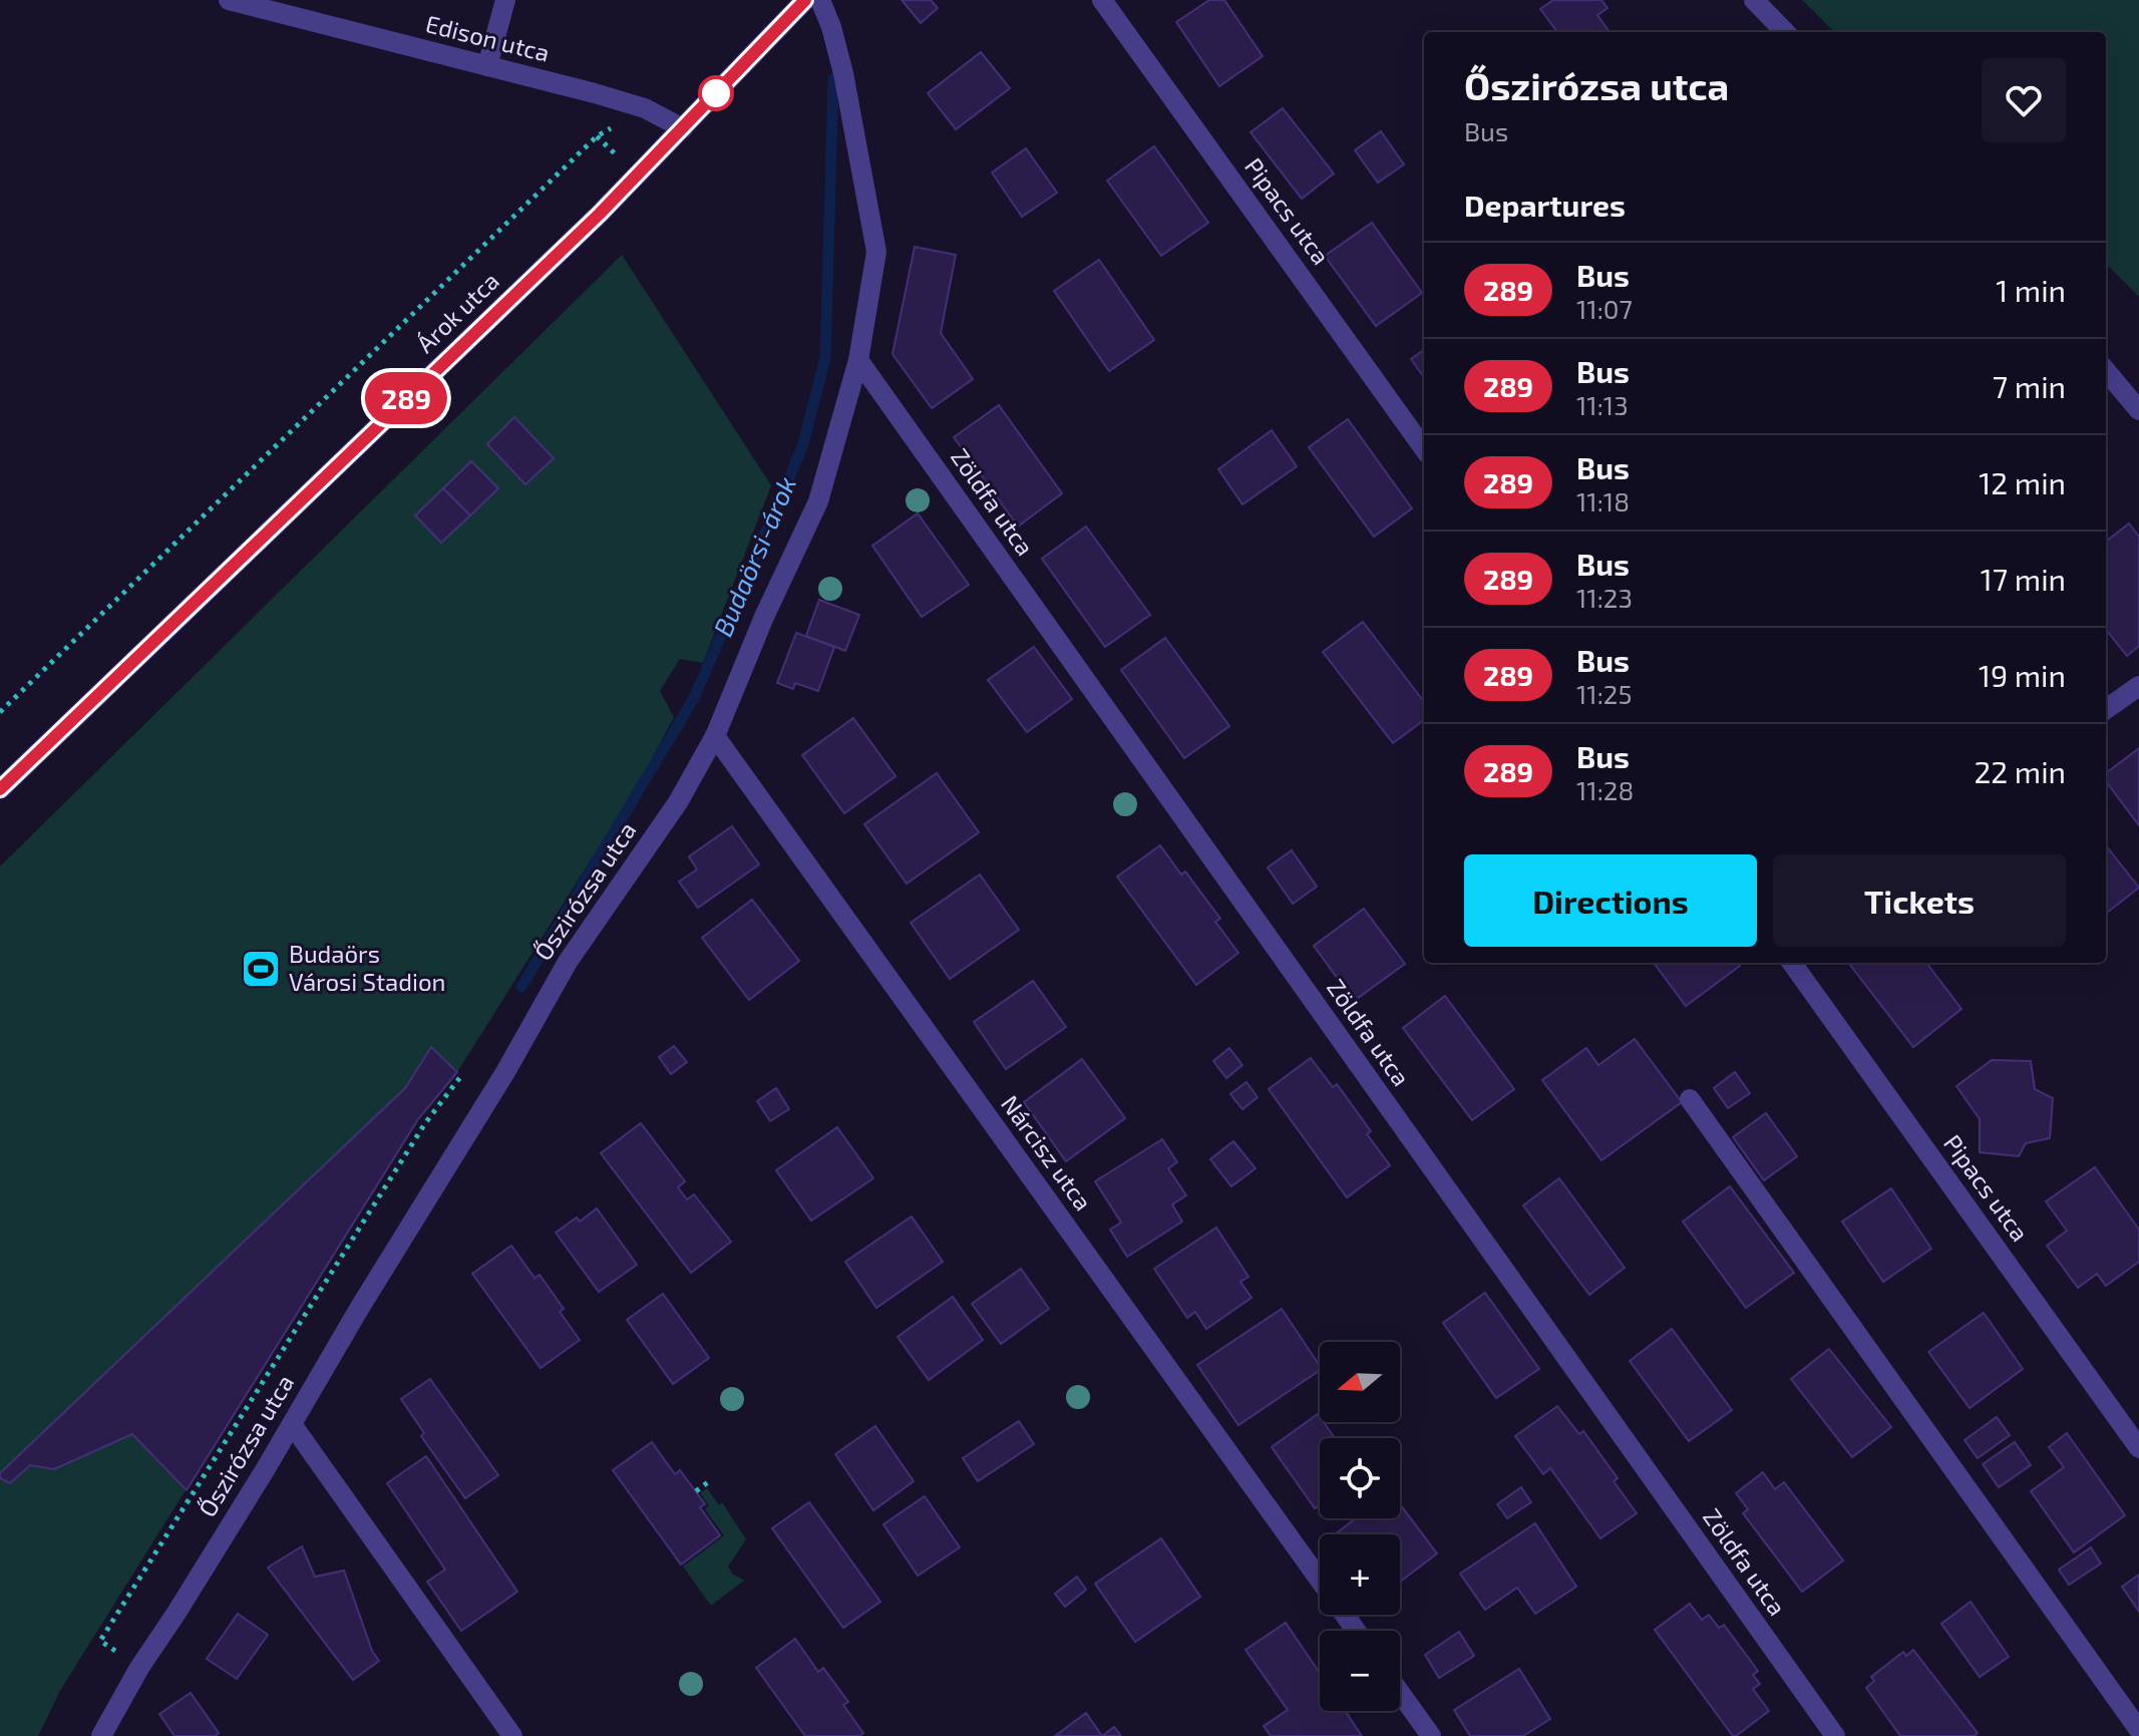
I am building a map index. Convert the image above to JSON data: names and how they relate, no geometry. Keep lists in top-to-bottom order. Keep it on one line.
{"streets":{"street":["Edison utca","Pipacs utca","Árok utca","Zöldfa utca","Őszirózsa utca","Nárcisz utca"]},"crossings":[["Edison utca","Árok utca"],["Zöldfa utca","Őszirózsa utca"],["Őszirózsa utca","Nárcisz utca"]],"water":["Budaörsi-árok"],"places":{"sports":["Budaörs Városi Stadion"]},"lines":["bus line 289"],"north":"left","page":{"on_map":"289","heading":[["Őszirózsa utca","Bus"],"Departures"],"list":[{"mark":"289","name":"Bus","note":"11:07","value":"1 min"},{"mark":"289","name":"Bus","note":"11:13","value":"7 min"},{"mark":"289","name":"Bus","note":"11:18","value":"12 min"},{"mark":"289","name":"Bus","note":"11:23","value":"17 min"},{"mark":"289","name":"Bus","note":"11:25","value":"19 min"},{"mark":"289","name":"Bus","note":"11:28","value":"22 min"}],"buttons":["Directions","Tickets"],"map_buttons":["+","−"]}}
